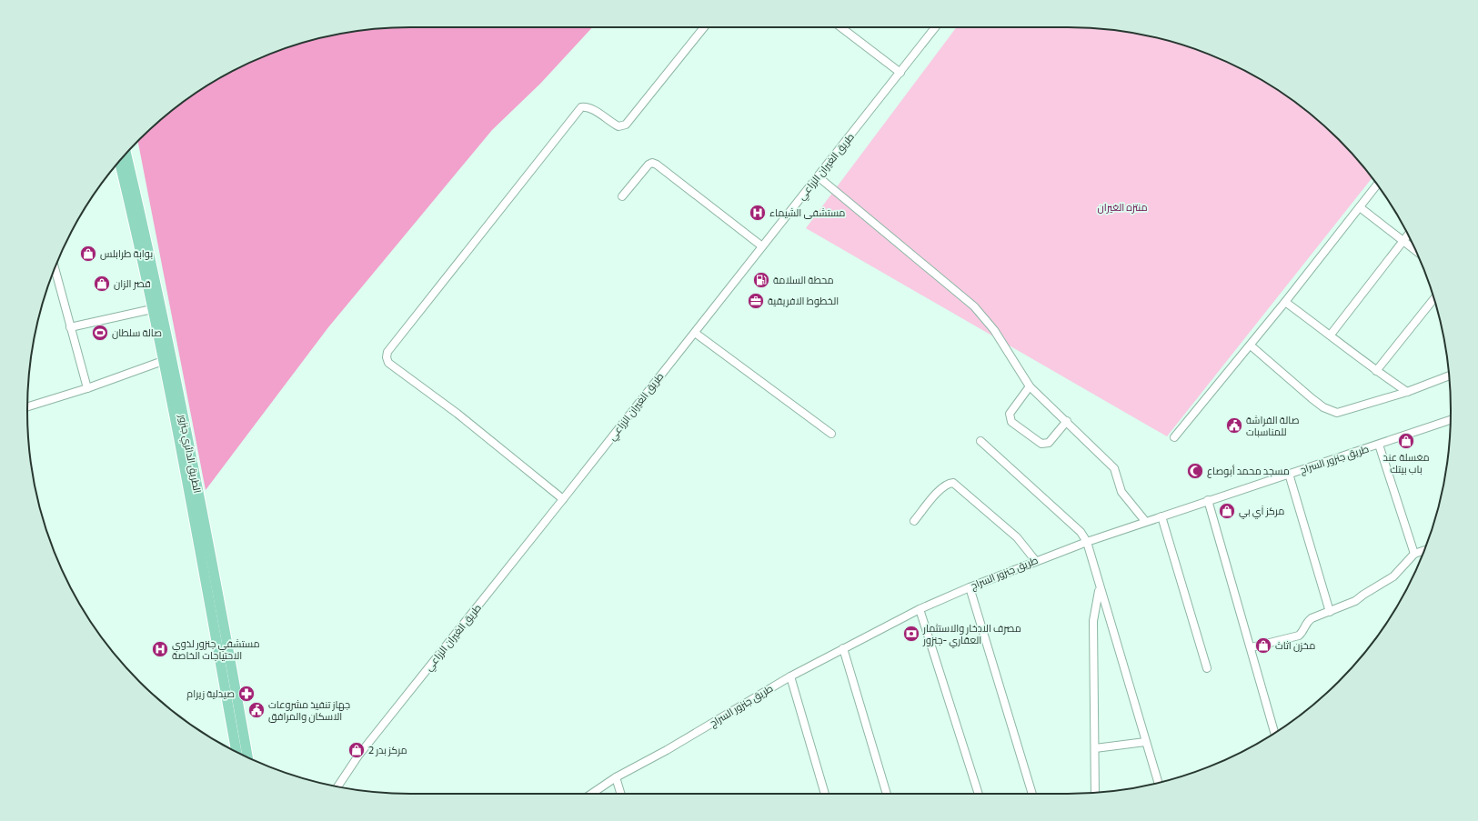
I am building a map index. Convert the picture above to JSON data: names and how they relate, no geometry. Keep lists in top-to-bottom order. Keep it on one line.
{"streets":{"main road":["الطريق الدائري جنزور"],"street":["طريق الغيران الزراعي","طريق جنزور السراج"]},"parks":["منتزه الغيران"],"places":{"hospital":["مستشفى الشيماء","مستشفي جنزور لذوي الاحتياجات الخاصة"],"shop":["بوابة طرابلس","قصر الزان","مغسلة عند باب بيتك","مركز اَي بي","مخزن اثاث","مركز بدر 2"],"fuel station":["محطة السلامة"],"office":["الخطوط الافريقية"],"sports":["صالة سلطان"],"public building":["صالة الفراشة للمناسبات","جهاز تنفيذ مشروعات الاسكان والمرافق"],"mosque":["مسجد محمد أبوصاع"],"bank":["مصرف الادخار والاستثمار العقاري -جنزور"],"pharmacy":["صيدلية زيرام"]}}
